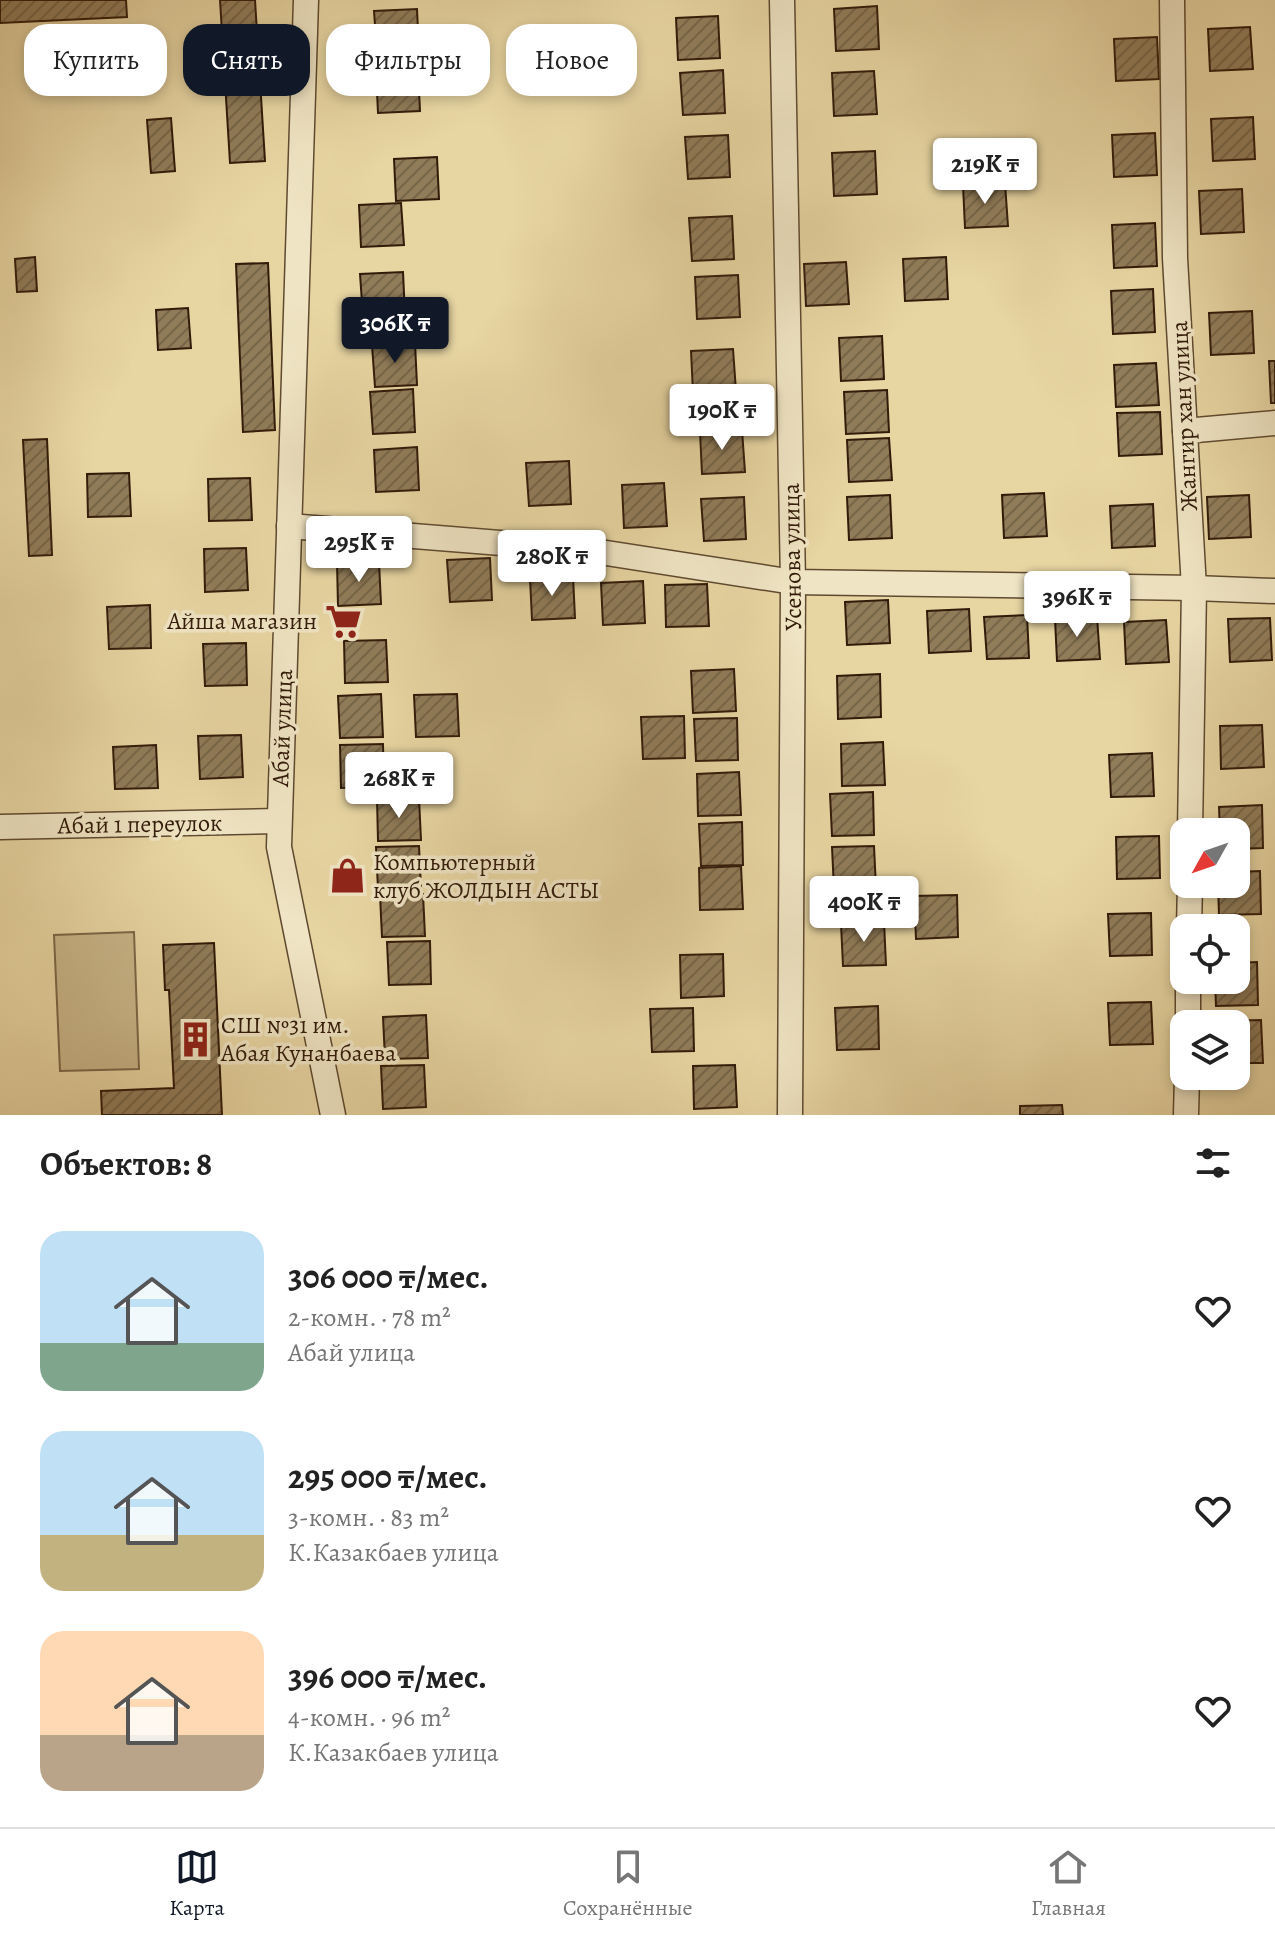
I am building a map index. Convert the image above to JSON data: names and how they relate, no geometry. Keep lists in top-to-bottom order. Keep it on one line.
{"streets":{"street":["Жангир хан улица","Усенова улица","Абай улица","Абай 1 переулок"]},"crossings":[["Абай улица","Абай 1 переулок"]],"places":{"supermarket":["Айша магазин"],"shop":["Компьютерный клуб ЖОЛДЫН АСТЫ"],"building":["СШ №31 им. Абая Кунанбаева"]},"north":"bottom left","page":{"chip":["Купить","Снять","Фильтры","Новое"],"price":["219K ₸","306K ₸","190K ₸","295K ₸","280K ₸","396K ₸","268K ₸","400K ₸"],"heading":"Объектов: 8","list":[{"name":"306 000 ₸/мес.","note":"2-комн. · 78 m² · Абай улица"},{"name":"295 000 ₸/мес.","note":"3-комн. · 83 m² · К.Казакбаев улица"},{"name":"396 000 ₸/мес.","note":"4-комн. · 96 m² · К.Казакбаев улица"}],"tabs":["Карта","Сохранённые","Главная"]}}
